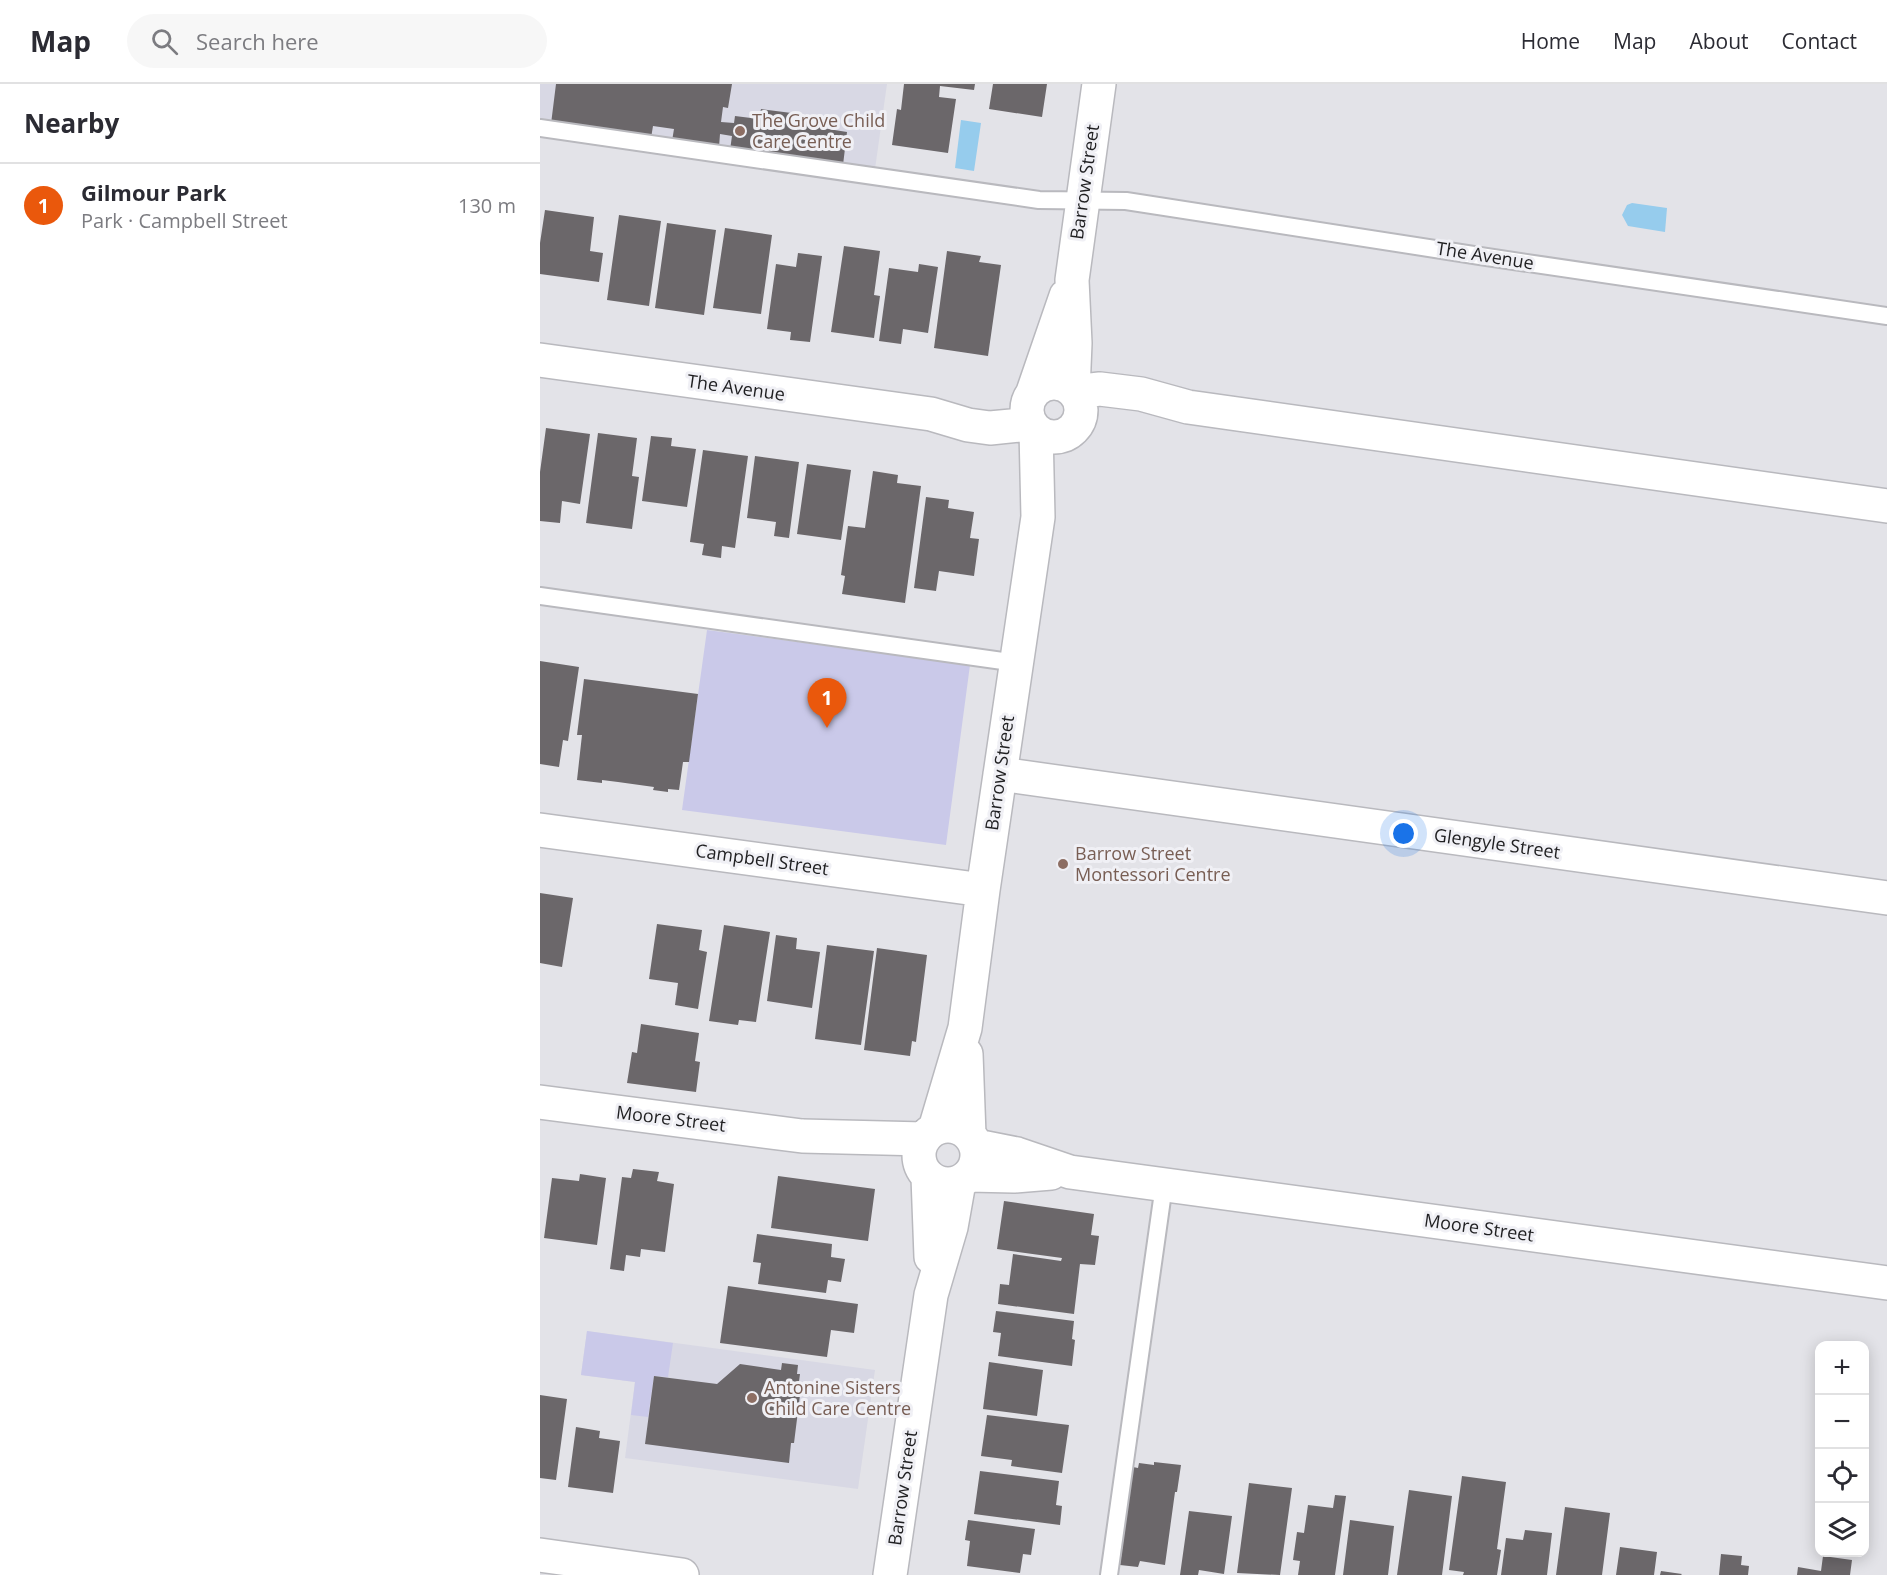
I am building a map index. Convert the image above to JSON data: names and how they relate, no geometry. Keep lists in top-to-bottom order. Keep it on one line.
{"streets":{"street":["Barrow Street","The Avenue","Glengyle Street","Campbell Street","Moore Street"]},"crossings":[["Barrow Street","The Avenue"],["Barrow Street","Glengyle Street"],["Barrow Street","Campbell Street"],["Barrow Street","Moore Street"]],"places":["The Grove Child Care Centre","Barrow Street Montessori Centre","Antonine Sisters Child Care Centre"],"page":{"header":"Map","search":"Search here","nav":["Home","Map","About","Contact"],"heading":"Nearby","list":[{"mark":"1","name":"Gilmour Park","note":"Park · Campbell Street","value":"130 m"}],"pins":"1","map_buttons":["+","−"]}}
